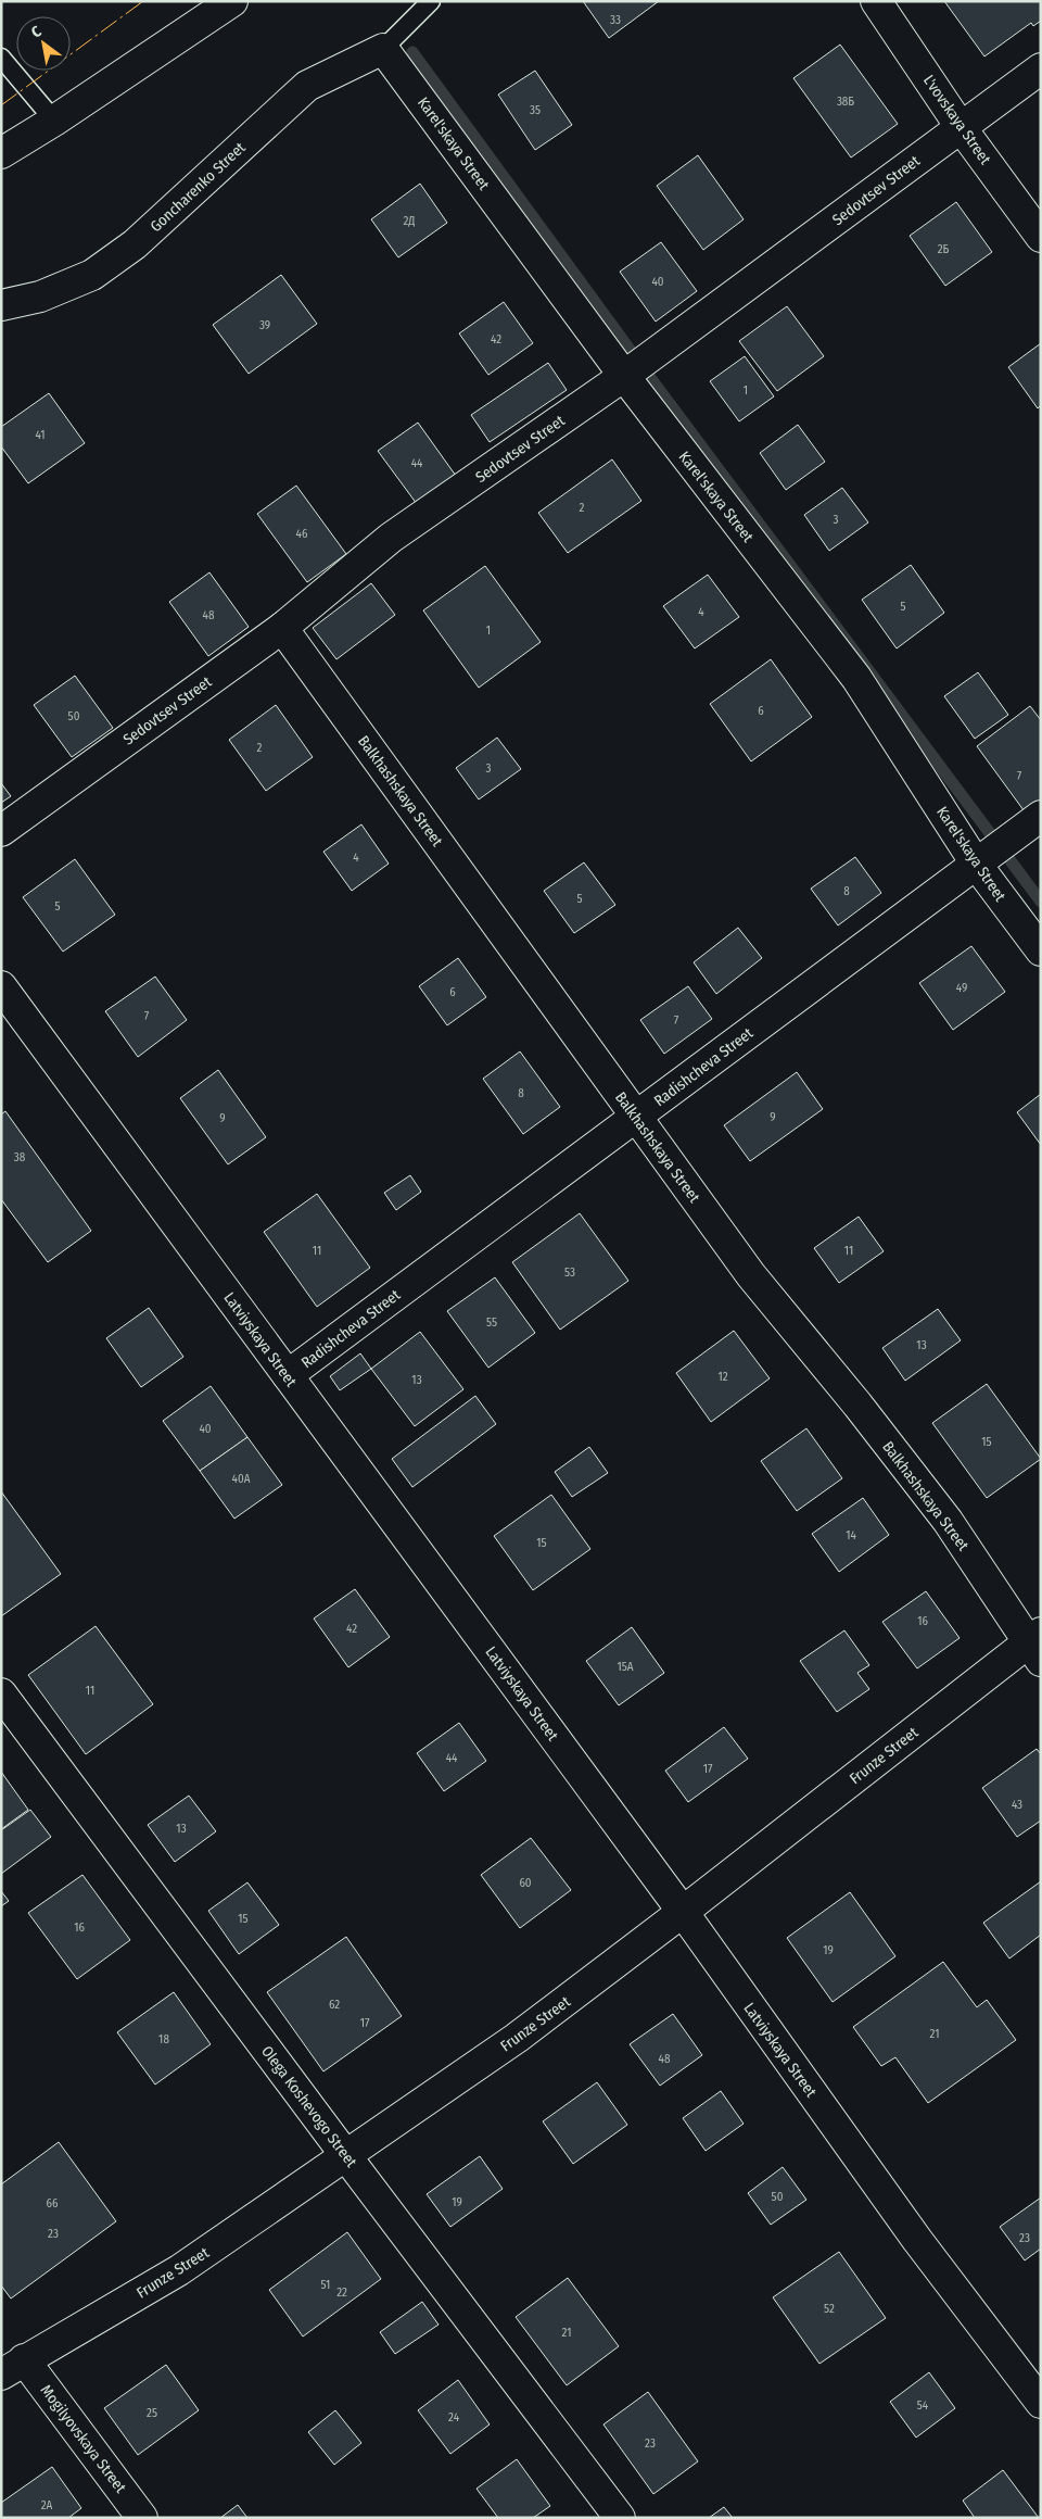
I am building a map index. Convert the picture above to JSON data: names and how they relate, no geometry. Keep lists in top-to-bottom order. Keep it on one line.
{"streets":{"street":["L'vovskaya Street","Karel'skaya Street","Goncharenko Street","Sedovtsev Street","Balkhashskaya Street","Radishcheva Street","Latviyskaya Street","Frunze Street","Olega Koshevogo Street","Mogilyovskaya Street"]},"crossings":[["L'vovskaya Street","Sedovtsev Street"],["Karel'skaya Street","Goncharenko Street"],["Karel'skaya Street","Sedovtsev Street"],["Karel'skaya Street","Radishcheva Street"],["Sedovtsev Street","Balkhashskaya Street"],["Balkhashskaya Street","Radishcheva Street"],["Balkhashskaya Street","Frunze Street"],["Radishcheva Street","Latviyskaya Street"],["Latviyskaya Street","Frunze Street"],["Frunze Street","Olega Koshevogo Street"],["Frunze Street","Mogilyovskaya Street"]],"house_numbers":["33","38Б","35","2Д","2Б","40","39","42","1","41","44","2","3","46","5","4","48","1","6","50","2","3","7","4","8","5","5","49","6","7","7","8","9","9","38","11","11","53","55","13","12","13","40","15","40А","14","15","16","42","15А","11","44","17","43","13","60","15","16","19","62","17","21","18","48","50","19","66","23","23","51","22","52","21","54","25","24","23","2А"],"north":"top left"}
